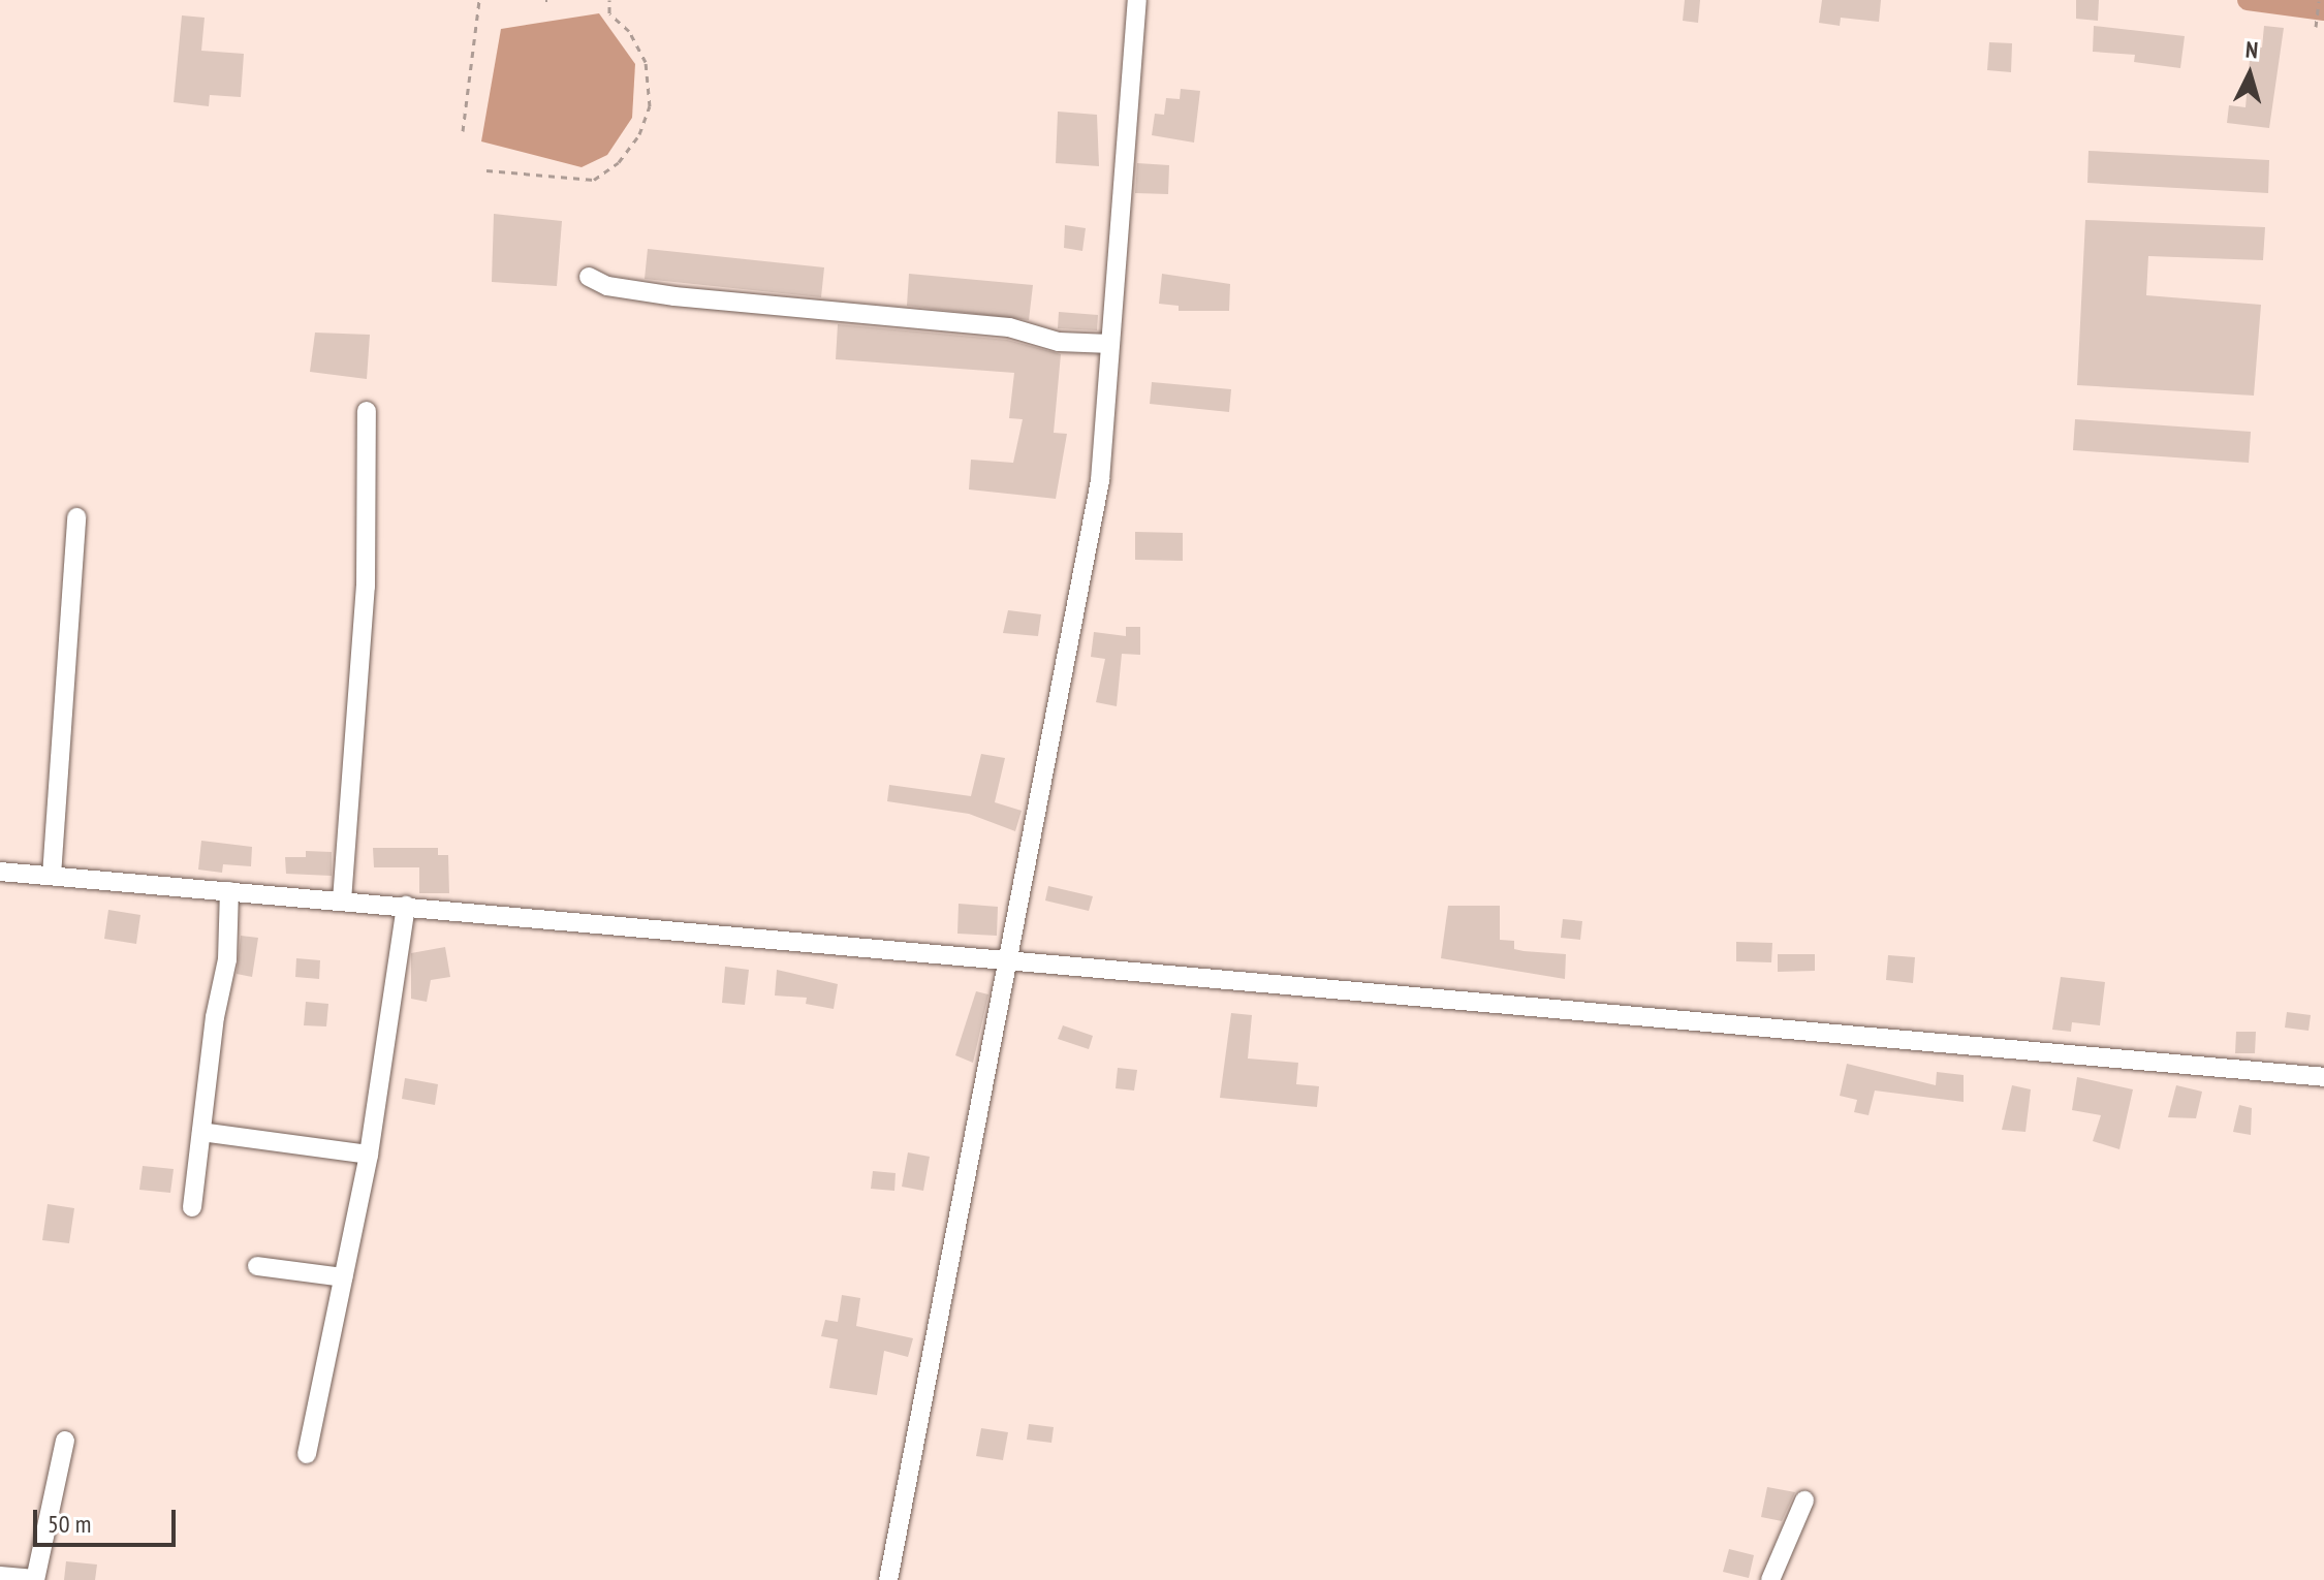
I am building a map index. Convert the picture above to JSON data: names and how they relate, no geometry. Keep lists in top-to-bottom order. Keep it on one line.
{"scale_bar":"50 m","north":"top"}
